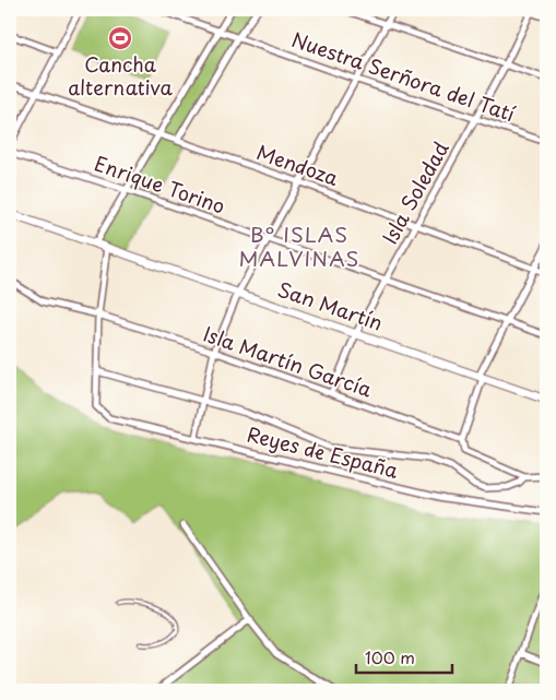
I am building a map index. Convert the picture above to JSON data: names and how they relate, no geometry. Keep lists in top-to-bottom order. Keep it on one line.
{"streets":{"main road":["San Martín"],"street":["Nuestra Serñora del Tatí","Mendoza","Enrique Torino","Isla Soledad","Isla Martín García","Reyes de España"]},"crossings":[["Nuestra Serñora del Tatí","Isla Soledad"],["Mendoza","Isla Soledad"],["Enrique Torino","Isla Soledad"],["Isla Soledad","San Martín"],["Isla Soledad","Isla Martín García"]],"districts":["B° ISLAS MALVINAS"],"places":{"sports":["Cancha alternativa"]},"scale_bar":"100 m"}
